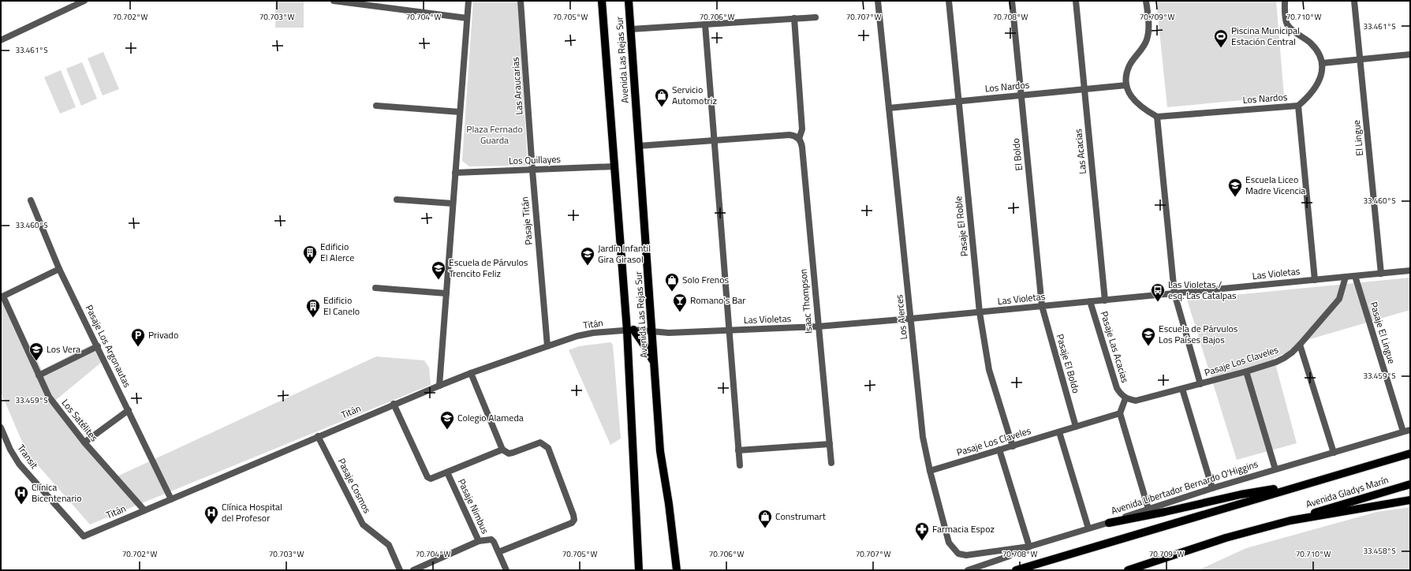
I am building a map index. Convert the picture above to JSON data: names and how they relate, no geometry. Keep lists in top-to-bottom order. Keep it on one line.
{"streets":{"main road":["Avenida Las Rejas Sur","Avenida Gladys Marín"],"street":["Las Araucarias","Los Nardos","El Lingue","Las Acacias","El Boldo","Los Quillayes","Pasaje Titán","Pasaje El Roble","Las Violetas","Isaac Thompson","Los Alerces","Titán","Pasaje El Lingue","Pasaje Los Argonautas","Pasaje Las Acacias","Pasaje Los Claveles","Pasaje El Boldo","Los Satélites","Transit","Pasaje Cosmos","Avenida Libertador Bernardo O'Higgins","Pasaje Nimbus"]},"crossings":[["Avenida Las Rejas Sur","Los Quillayes"],["Avenida Las Rejas Sur","Las Violetas"],["Avenida Las Rejas Sur","Titán"],["Las Araucarias","Los Quillayes"],["Las Araucarias","Pasaje Titán"],["Los Nardos","Las Acacias"],["Los Nardos","El Boldo"],["Los Nardos","Pasaje El Roble"],["Los Nardos","Los Alerces"],["El Lingue","Las Violetas"],["Las Acacias","Las Violetas"],["El Boldo","Las Violetas"],["El Boldo","Pasaje El Boldo"],["Los Quillayes","Pasaje Titán"],["Pasaje Titán","Titán"],["Pasaje El Roble","Las Violetas"],["Pasaje El Roble","Pasaje Los Claveles"],["Las Violetas","Isaac Thompson"],["Las Violetas","Los Alerces"],["Las Violetas","Titán"],["Las Violetas","Pasaje El Lingue"],["Las Violetas","Pasaje Las Acacias"],["Las Violetas","Pasaje Los Claveles"],["Las Violetas","Pasaje El Boldo"],["Los Alerces","Pasaje Los Claveles"],["Los Alerces","Avenida Libertador Bernardo O'Higgins"],["Titán","Pasaje Los Argonautas"],["Titán","Los Satélites"],["Titán","Transit"],["Titán","Pasaje Cosmos"],["Pasaje El Lingue","Avenida Libertador Bernardo O'Higgins"],["Pasaje Las Acacias","Pasaje Los Claveles"],["Pasaje Los Claveles","Pasaje El Boldo"]],"parks":["Plaza Fernado Guarda"],"places":{"sports":["Piscina Municipal Estación Central"],"shop":["Servicio Automotriz","Solo Frenos","Construmart"],"school or university":["Escuela Liceo Madre Vicencia","Jardín Infantil Gira Girasol","Escuela de Párvulos Trencito Feliz","Escuela de Párvulos Los Países Bajos","Los Vera","Colegio Alameda"],"building":["Edificio El Alerce","Edificio El Canelo"],"bus stop":["Las Violetas / esq. Las Catalpas"],"bar":["Romano's Bar"],"parking":["Privado"],"hospital":["Clínica Bicentenario","Clínica Hospital del Profesor"],"pharmacy":["Farmacia Espoz"]},"coordinates":["70.702°W","70.703°W","70.704°W","70.705°W","70.706°W","70.707°W","70.708°W","70.709°W","70.710°W","33.461°S","33.460°S","33.459°S","33.458°S"]}
